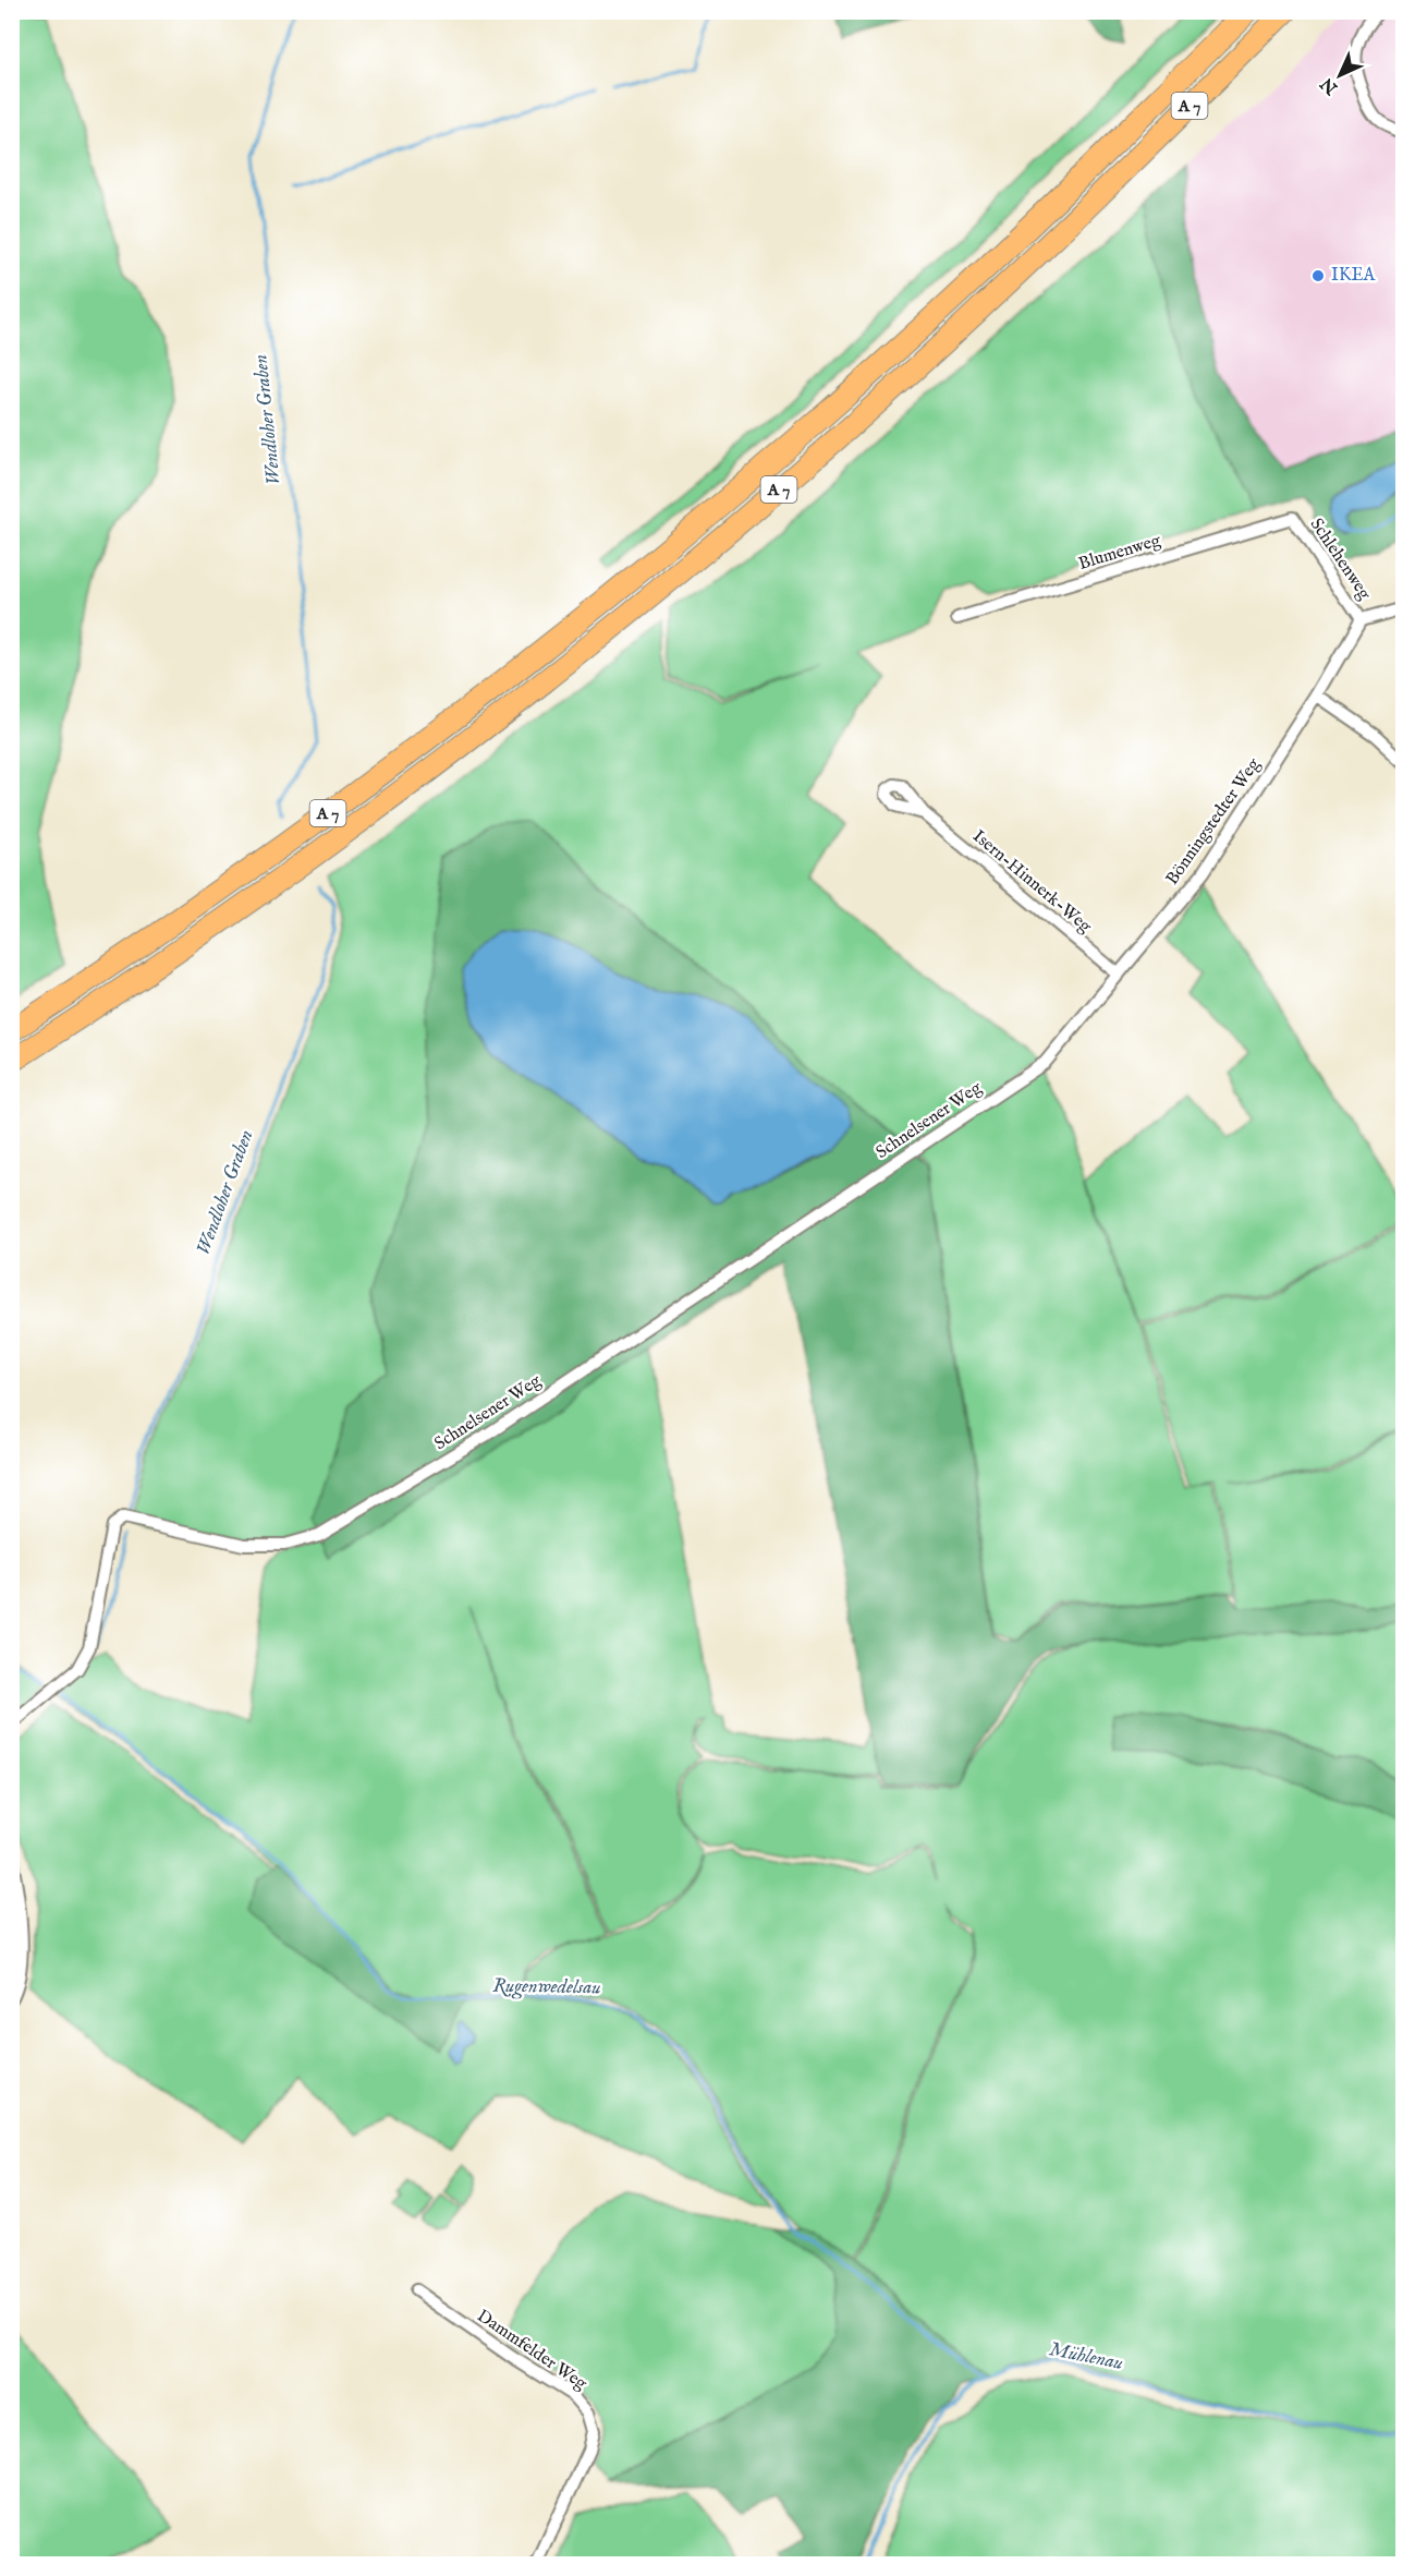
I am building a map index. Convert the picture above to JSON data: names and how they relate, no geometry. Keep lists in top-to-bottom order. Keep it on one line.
{"streets":{"highway":["A 7"],"street":["Blumenweg","Schlehenweg","Bönningstedter Weg","Isern-Hinnerk-Weg","Schnelsener Weg","Dammfelder Weg"]},"crossings":[["Blumenweg","Schlehenweg"],["Schlehenweg","Bönningstedter Weg"],["Bönningstedter Weg","Isern-Hinnerk-Weg"],["Bönningstedter Weg","Schnelsener Weg"]],"water":["Wendloher Graben","Rugenwedelsau","Mühlenau"],"places":["IKEA"],"north":"bottom left"}
